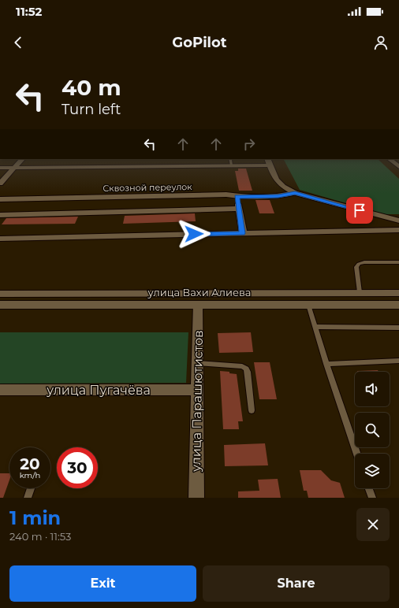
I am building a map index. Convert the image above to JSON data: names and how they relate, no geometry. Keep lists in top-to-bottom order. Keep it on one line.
{"streets":{"street":["Сквозной переулок","улица Вахи Алиева","улица Пугачёва","улица Парашютистов"]},"crossings":[["улица Вахи Алиева","улица Парашютистов"],["улица Пугачёва","улица Парашютистов"]],"page":{"status":"11:52","header":"GoPilot","turn":["40 m","Turn left"],"speed":"20 km/h","limit":"30","heading":["1 min","240 m · 11:53"],"buttons":["Exit","Share"]}}
